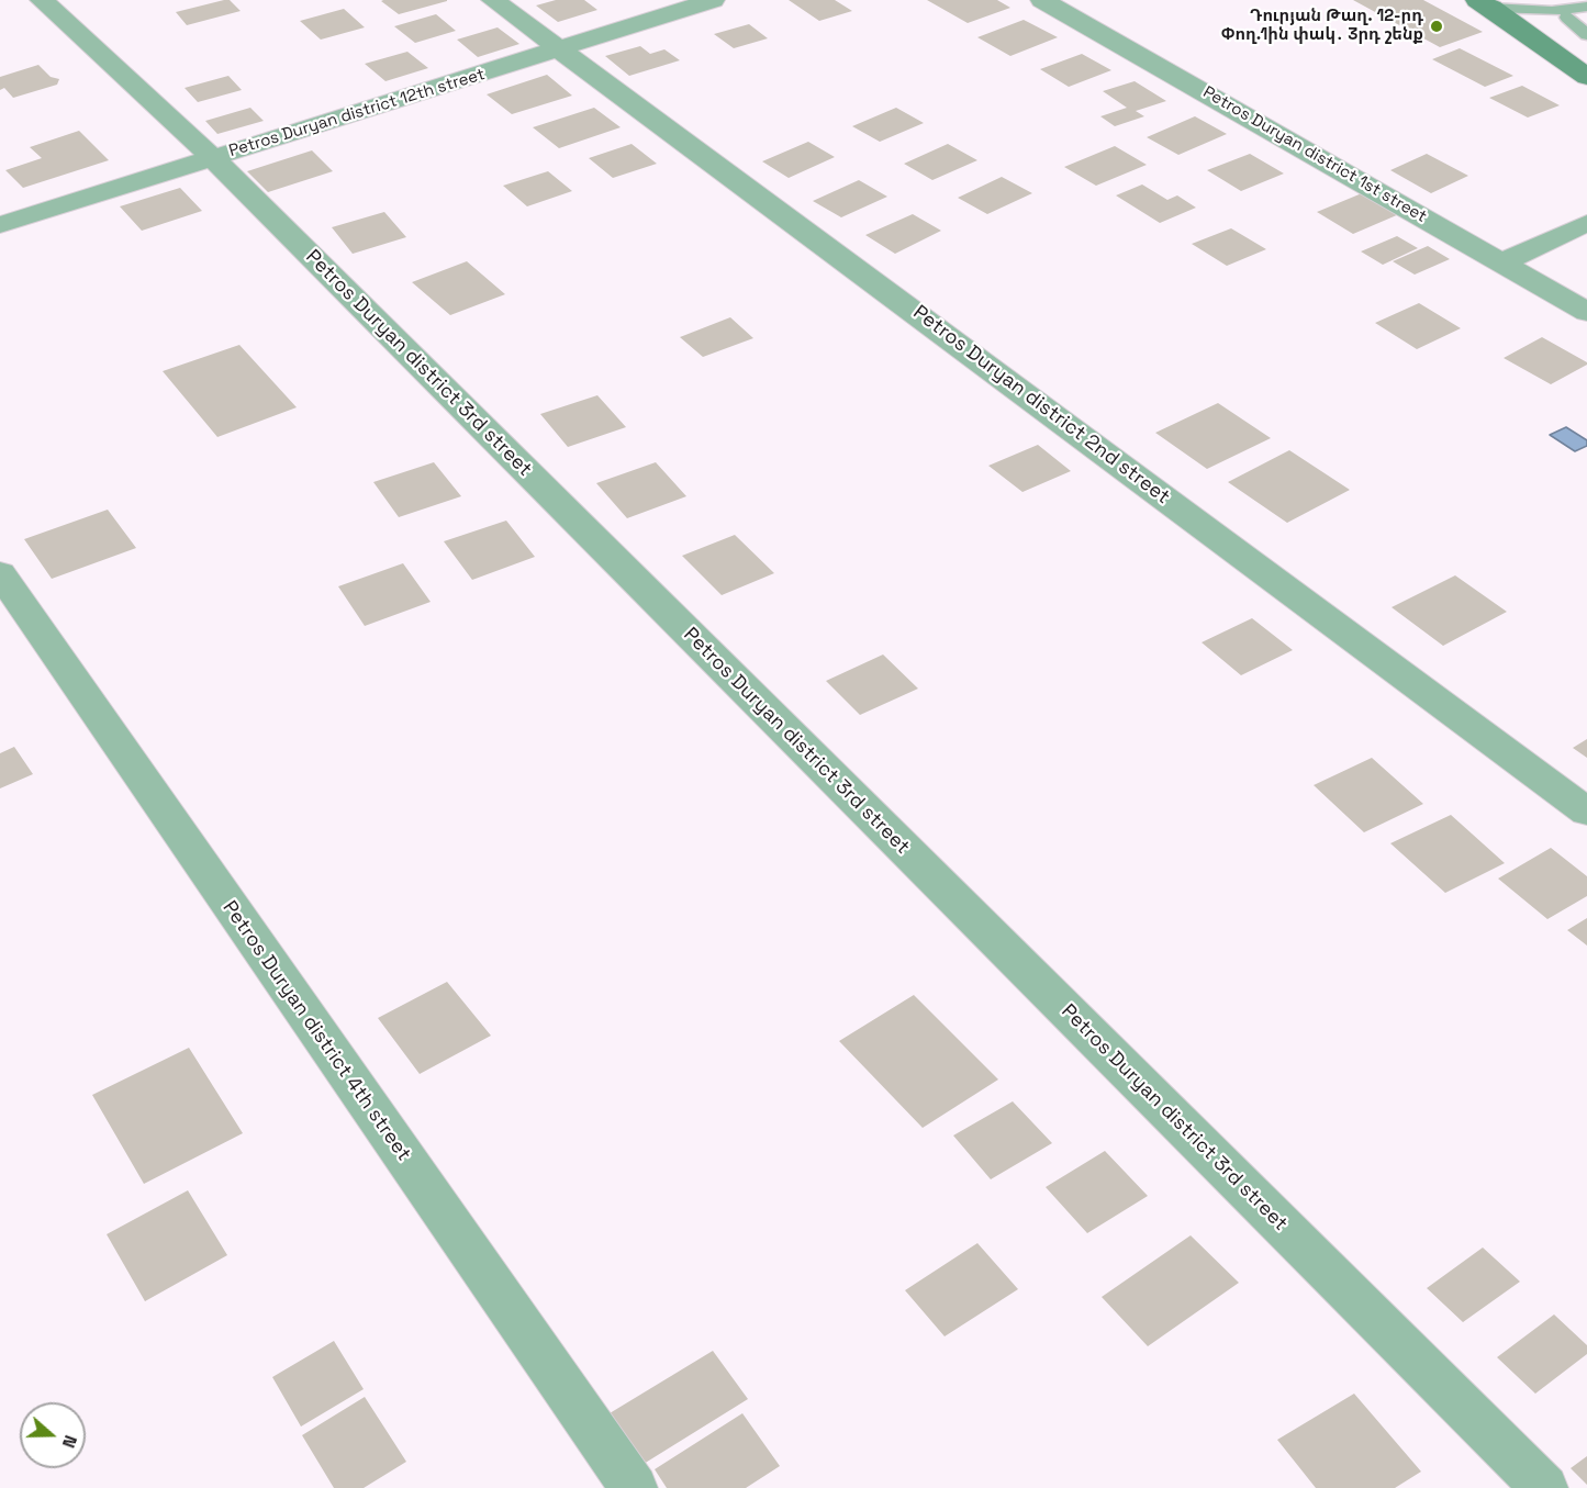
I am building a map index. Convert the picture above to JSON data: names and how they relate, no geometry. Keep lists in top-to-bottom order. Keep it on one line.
{"streets":{"street":["Petros Duryan district 12th street","Petros Duryan district 1st street","Petros Duryan district 3rd street","Petros Duryan district 2nd street","Petros Duryan district 4th street"]},"crossings":[["Petros Duryan district 12th street","Petros Duryan district 3rd street"],["Petros Duryan district 12th street","Petros Duryan district 2nd street"]],"places":["Դուրյան Թաղ. 12-րդ Փող.1ին փակ․ 3րդ շենք"],"north":"right"}
